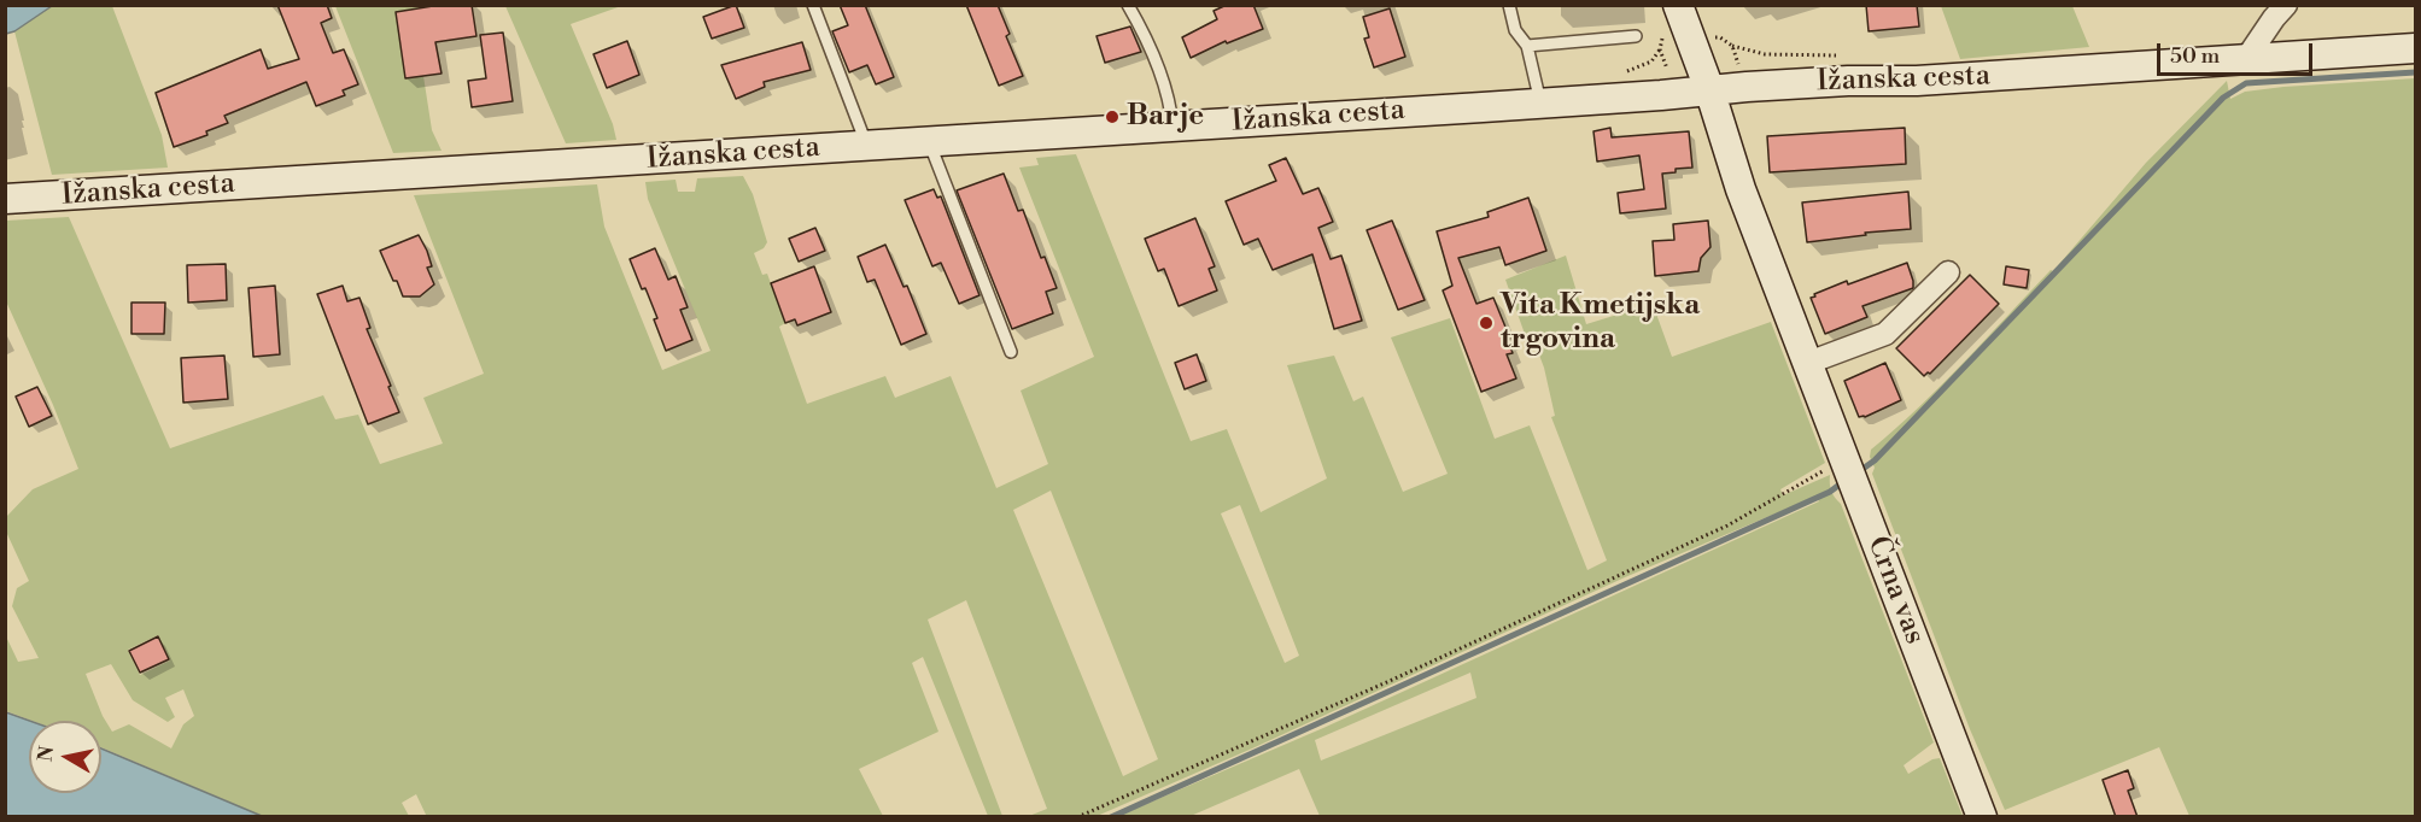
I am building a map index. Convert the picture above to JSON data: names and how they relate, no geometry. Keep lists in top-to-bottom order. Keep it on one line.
{"streets":{"main road":["Ižanska cesta","Črna vas"]},"crossings":[["Ižanska cesta","Črna vas"]],"places":["Barje","Vita Kmetijska trgovina"],"scale_bar":"50 m","north":"left"}
